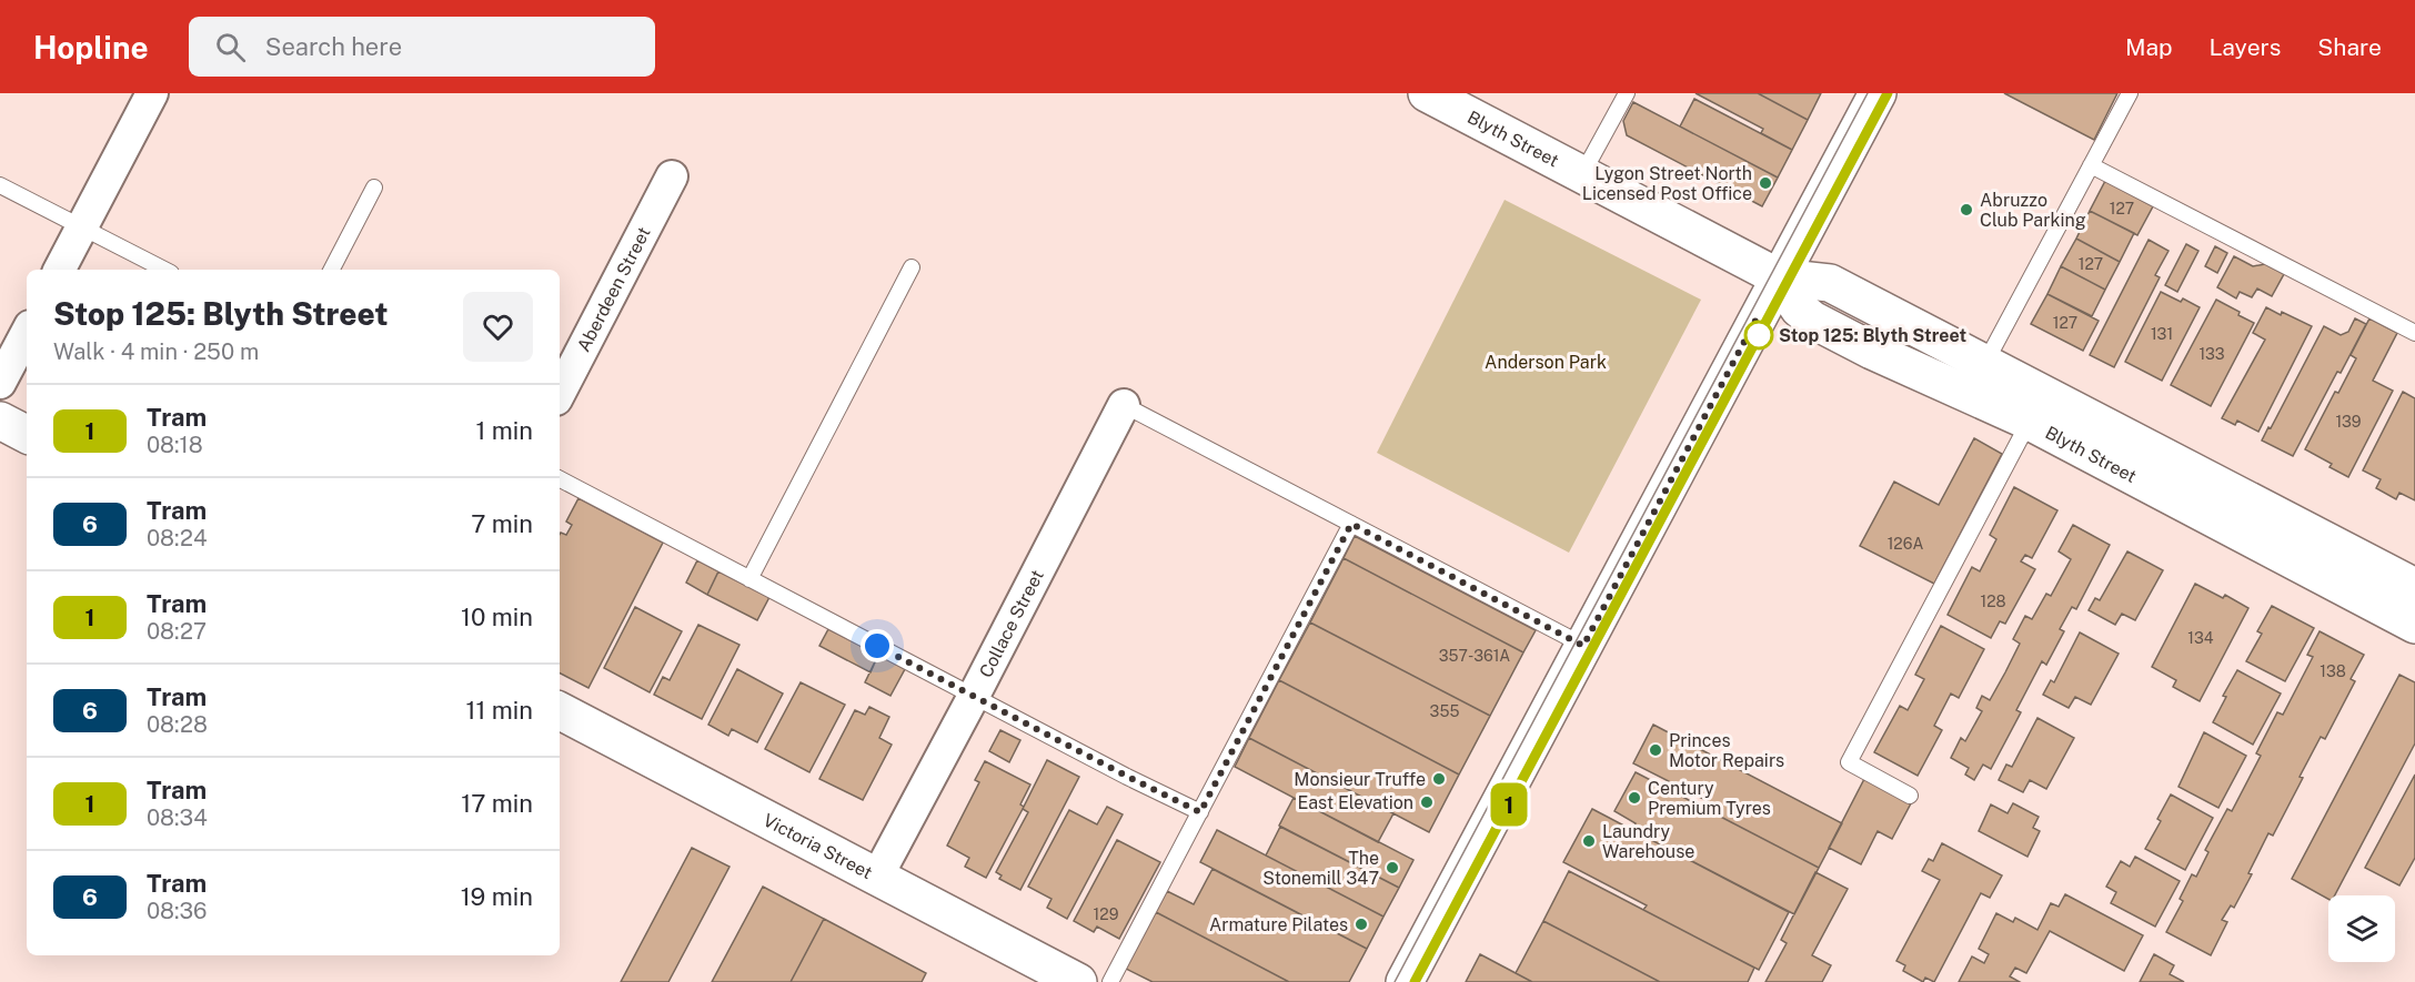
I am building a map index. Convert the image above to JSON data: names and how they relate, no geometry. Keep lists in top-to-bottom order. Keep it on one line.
{"streets":{"street":["Blyth Street","Aberdeen Street","Collace Street","Victoria Street"]},"crossings":[["Collace Street","Victoria Street"]],"parks":["Anderson Park"],"places":["Lygon Street North Licensed Post Office","Abruzzo Club Parking","Stop 125: Blyth Street","Princes Motor Repairs","Monsieur Truffe","Century Premium Tyres","East Elevation","Laundry Warehouse","The Stonemill 347","Armature Pilates"],"lines":["tram line 1"],"house_numbers":["127","127","127","131","133","139","126A","128","134","357-361A","138","355","129"],"page":{"header":"Hopline","search":"Search here","nav":["Map","Layers","Share"],"on_map":"1","heading":["Stop 125: Blyth Street","Walk · 4 min · 250 m"],"list":[{"mark":"1","name":"Tram","note":"08:18","value":"1 min"},{"mark":"6","name":"Tram","note":"08:24","value":"7 min"},{"mark":"1","name":"Tram","note":"08:27","value":"10 min"},{"mark":"6","name":"Tram","note":"08:28","value":"11 min"},{"mark":"1","name":"Tram","note":"08:34","value":"17 min"},{"mark":"6","name":"Tram","note":"08:36","value":"19 min"}]}}
